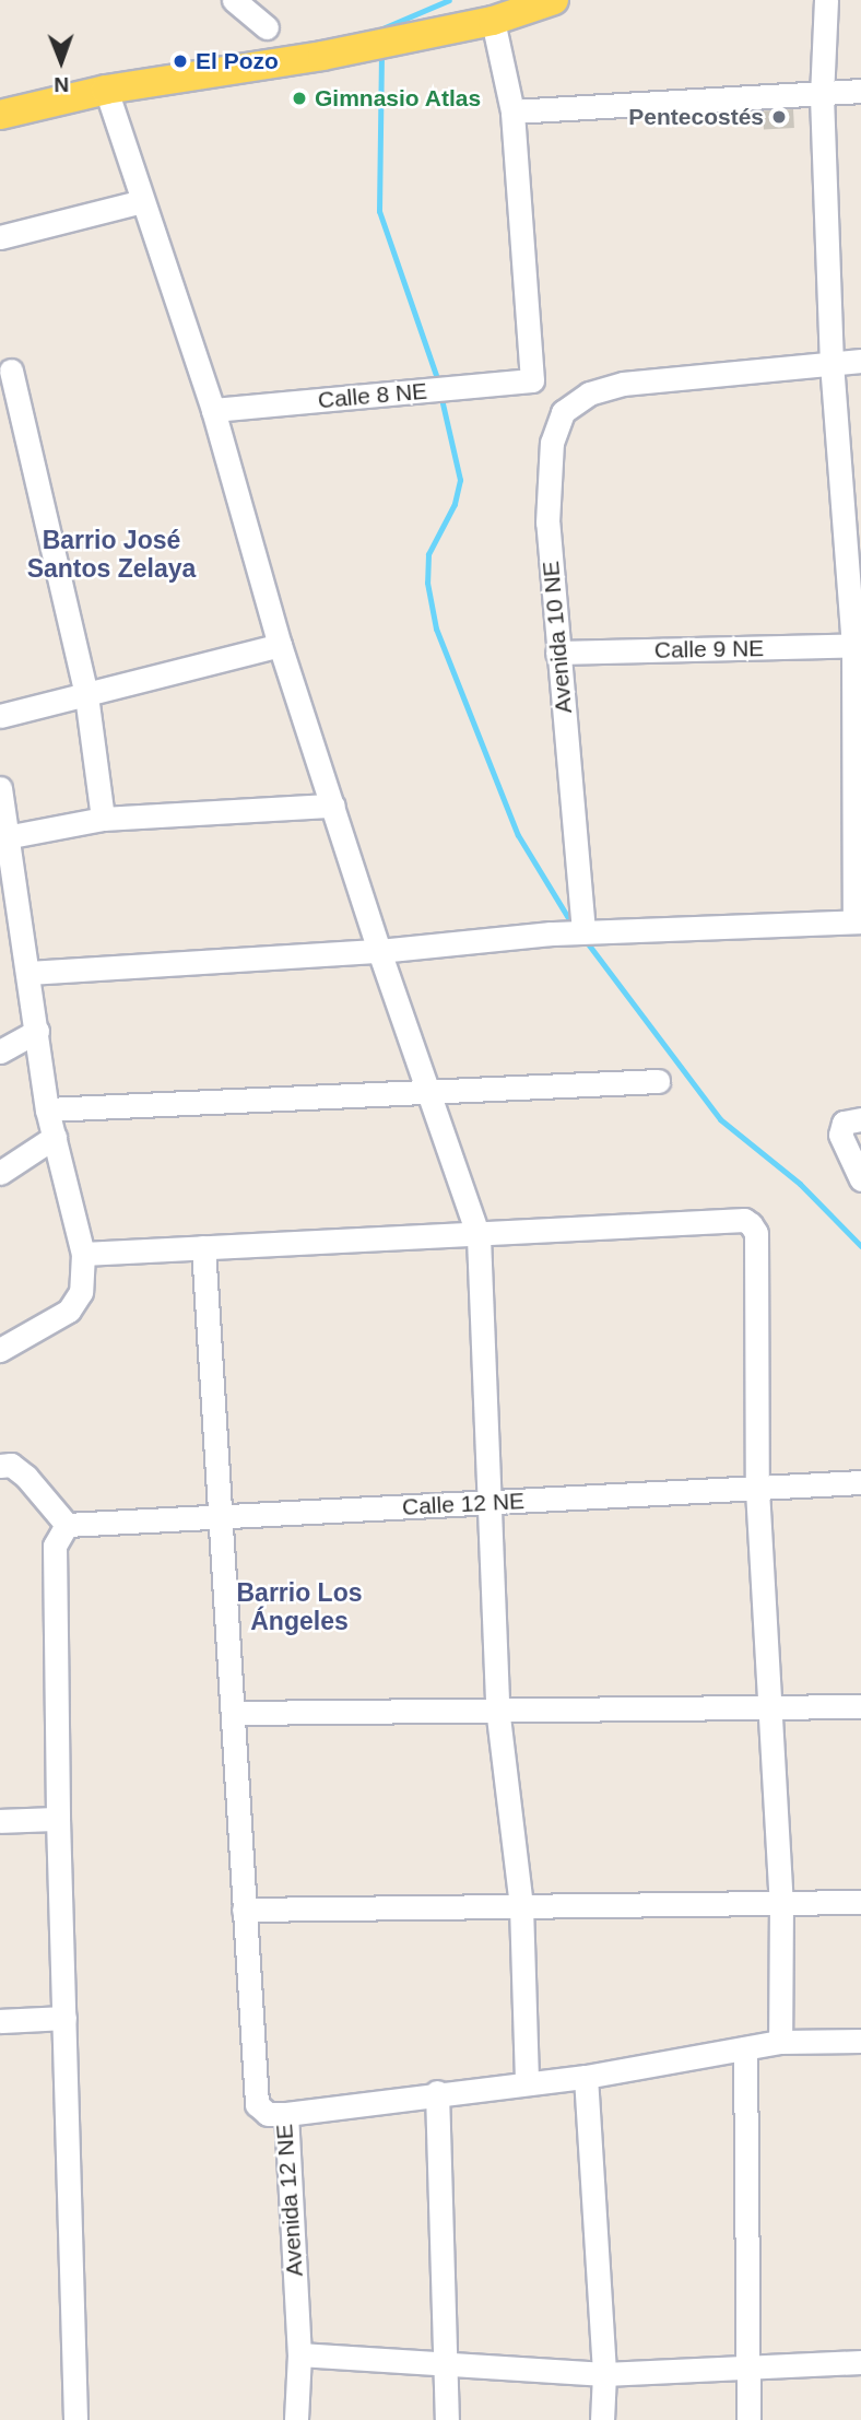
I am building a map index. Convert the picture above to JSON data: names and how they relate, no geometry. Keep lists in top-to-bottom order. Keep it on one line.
{"streets":{"street":["Calle 8 NE","Avenida 10 NE","Calle 9 NE","Calle 12 NE","Avenida 12 NE"]},"crossings":[["Avenida 10 NE","Calle 9 NE"]],"districts":["Barrio José Santos Zelaya","Barrio Los Ángeles"],"places":["El Pozo","Gimnasio Atlas","Pentecostés"],"north":"bottom"}
